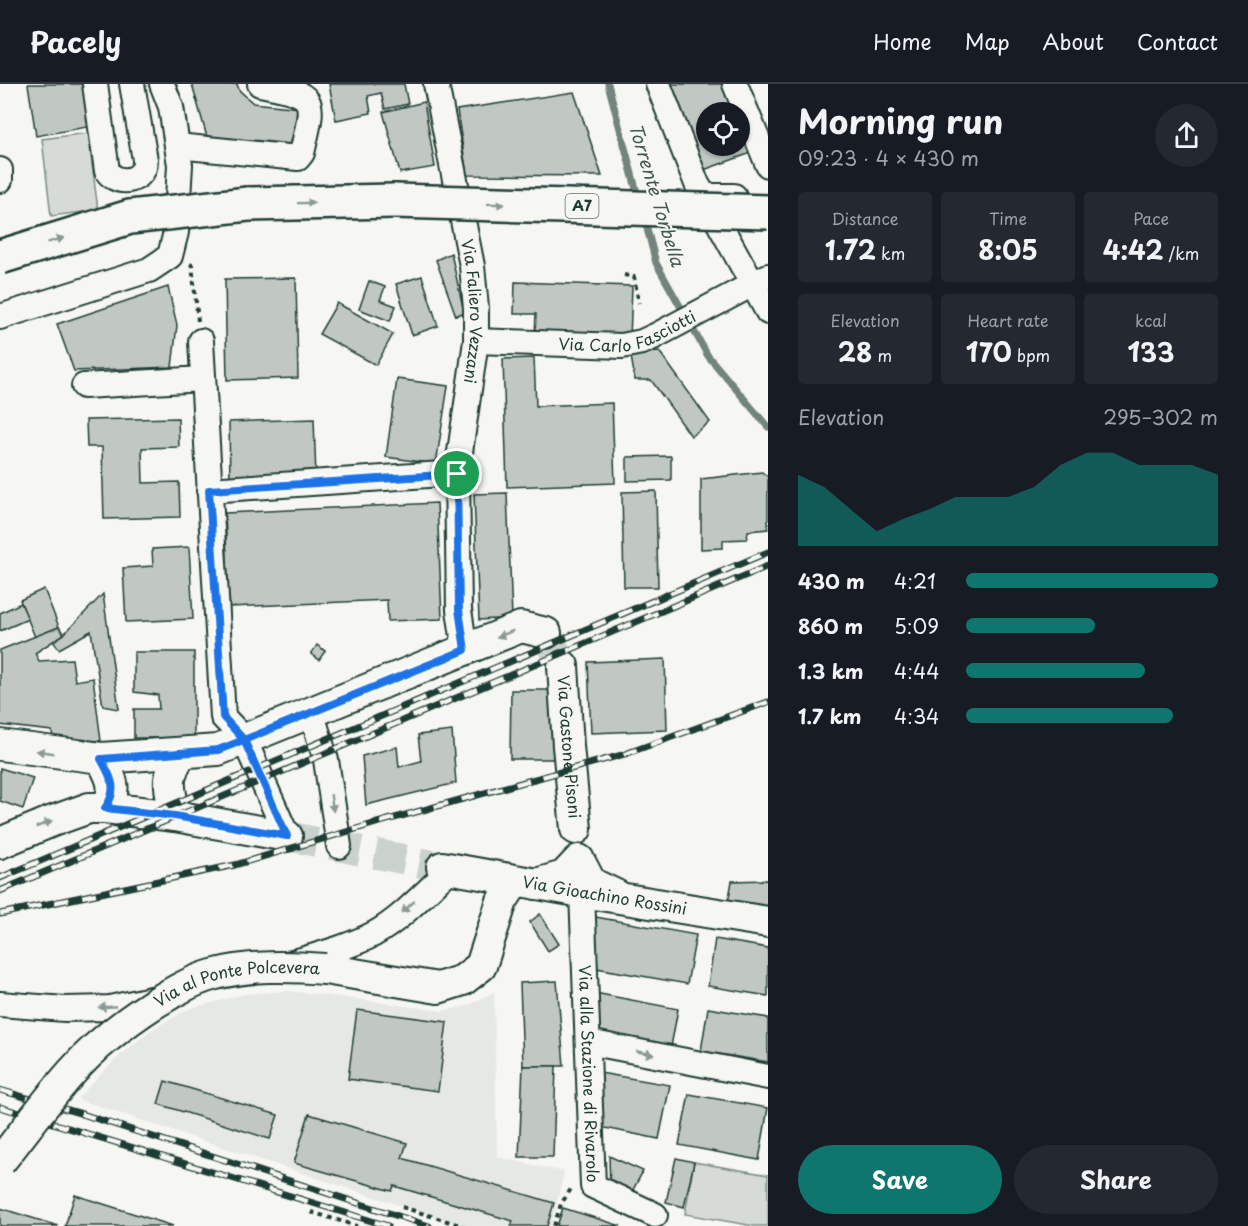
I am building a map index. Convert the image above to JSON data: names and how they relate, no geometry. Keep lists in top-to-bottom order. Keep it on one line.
{"streets":{"highway":["A7"],"main road":["Via Gastone Pisoni","Via Gioachino Rossini","Via al Ponte Polcevera"],"street":["Via Faliero Vezzani","Via Carlo Fasciotti","Via alla Stazione di Rivarolo"]},"crossings":[["Via Faliero Vezzani","Via Carlo Fasciotti"],["Via Gioachino Rossini","Via al Ponte Polcevera"],["Via Gioachino Rossini","Via alla Stazione di Rivarolo"]],"water":["Torrente Torbella"],"page":{"header":"Pacely","nav":["Home","Map","About","Contact"],"heading":["Morning run","09:23 · 4 × 430 m"],"stats":[["Distance","1.72 km"],["Time","8:05"],["Pace","4:42 /km"],["Elevation","28 m"],["Heart rate","170 bpm"],["kcal","133"]],"chart":["Elevation","295–302 m"],"list":[{"name":"430 m","note":"4:21"},{"name":"860 m","note":"5:09"},{"name":"1.3 km","note":"4:44"},{"name":"1.7 km","note":"4:34"}],"buttons":["Save","Share"]}}
